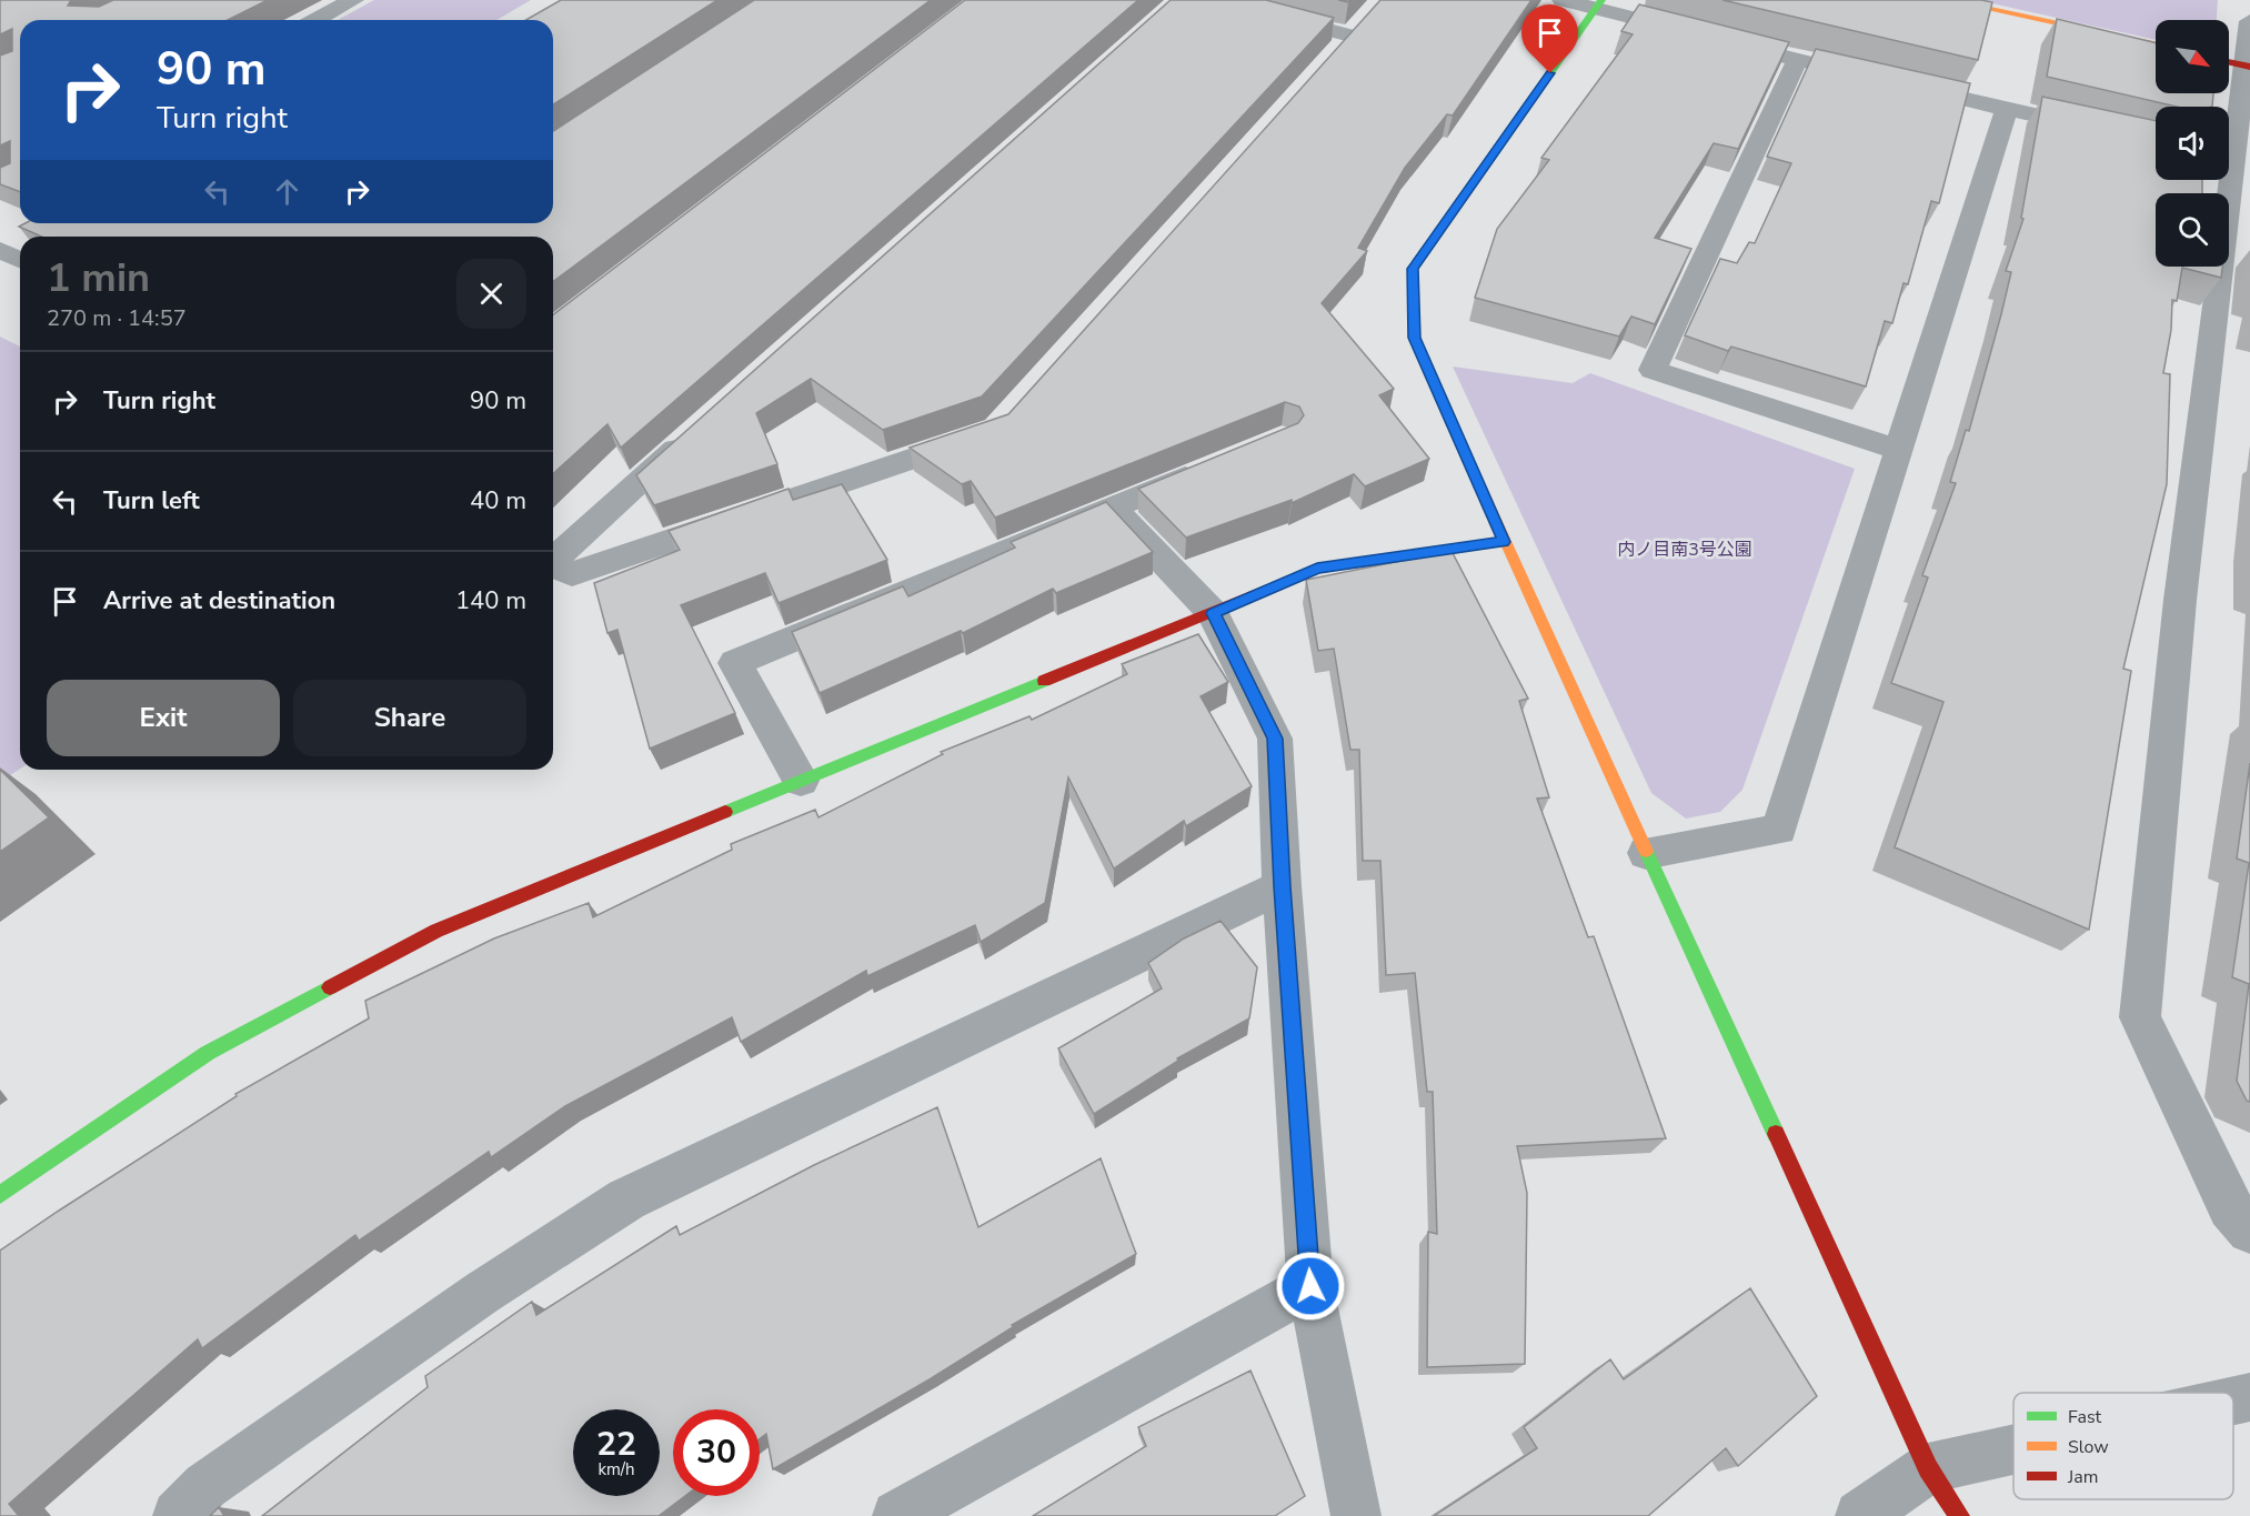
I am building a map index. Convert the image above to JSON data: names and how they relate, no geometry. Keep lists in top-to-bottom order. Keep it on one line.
{"parks":["内ノ目南3号公園"],"legend":["Fast","Slow","Jam"],"north":"bottom right","page":{"turn":["90 m","Turn right"],"heading":["1 min","270 m · 14:57"],"list":[{"name":"Turn right","value":"90 m"},{"name":"Turn left","value":"40 m"},{"name":"Arrive at destination","value":"140 m"}],"buttons":["Exit","Share"],"speed":"22 km/h","limit":"30"}}
